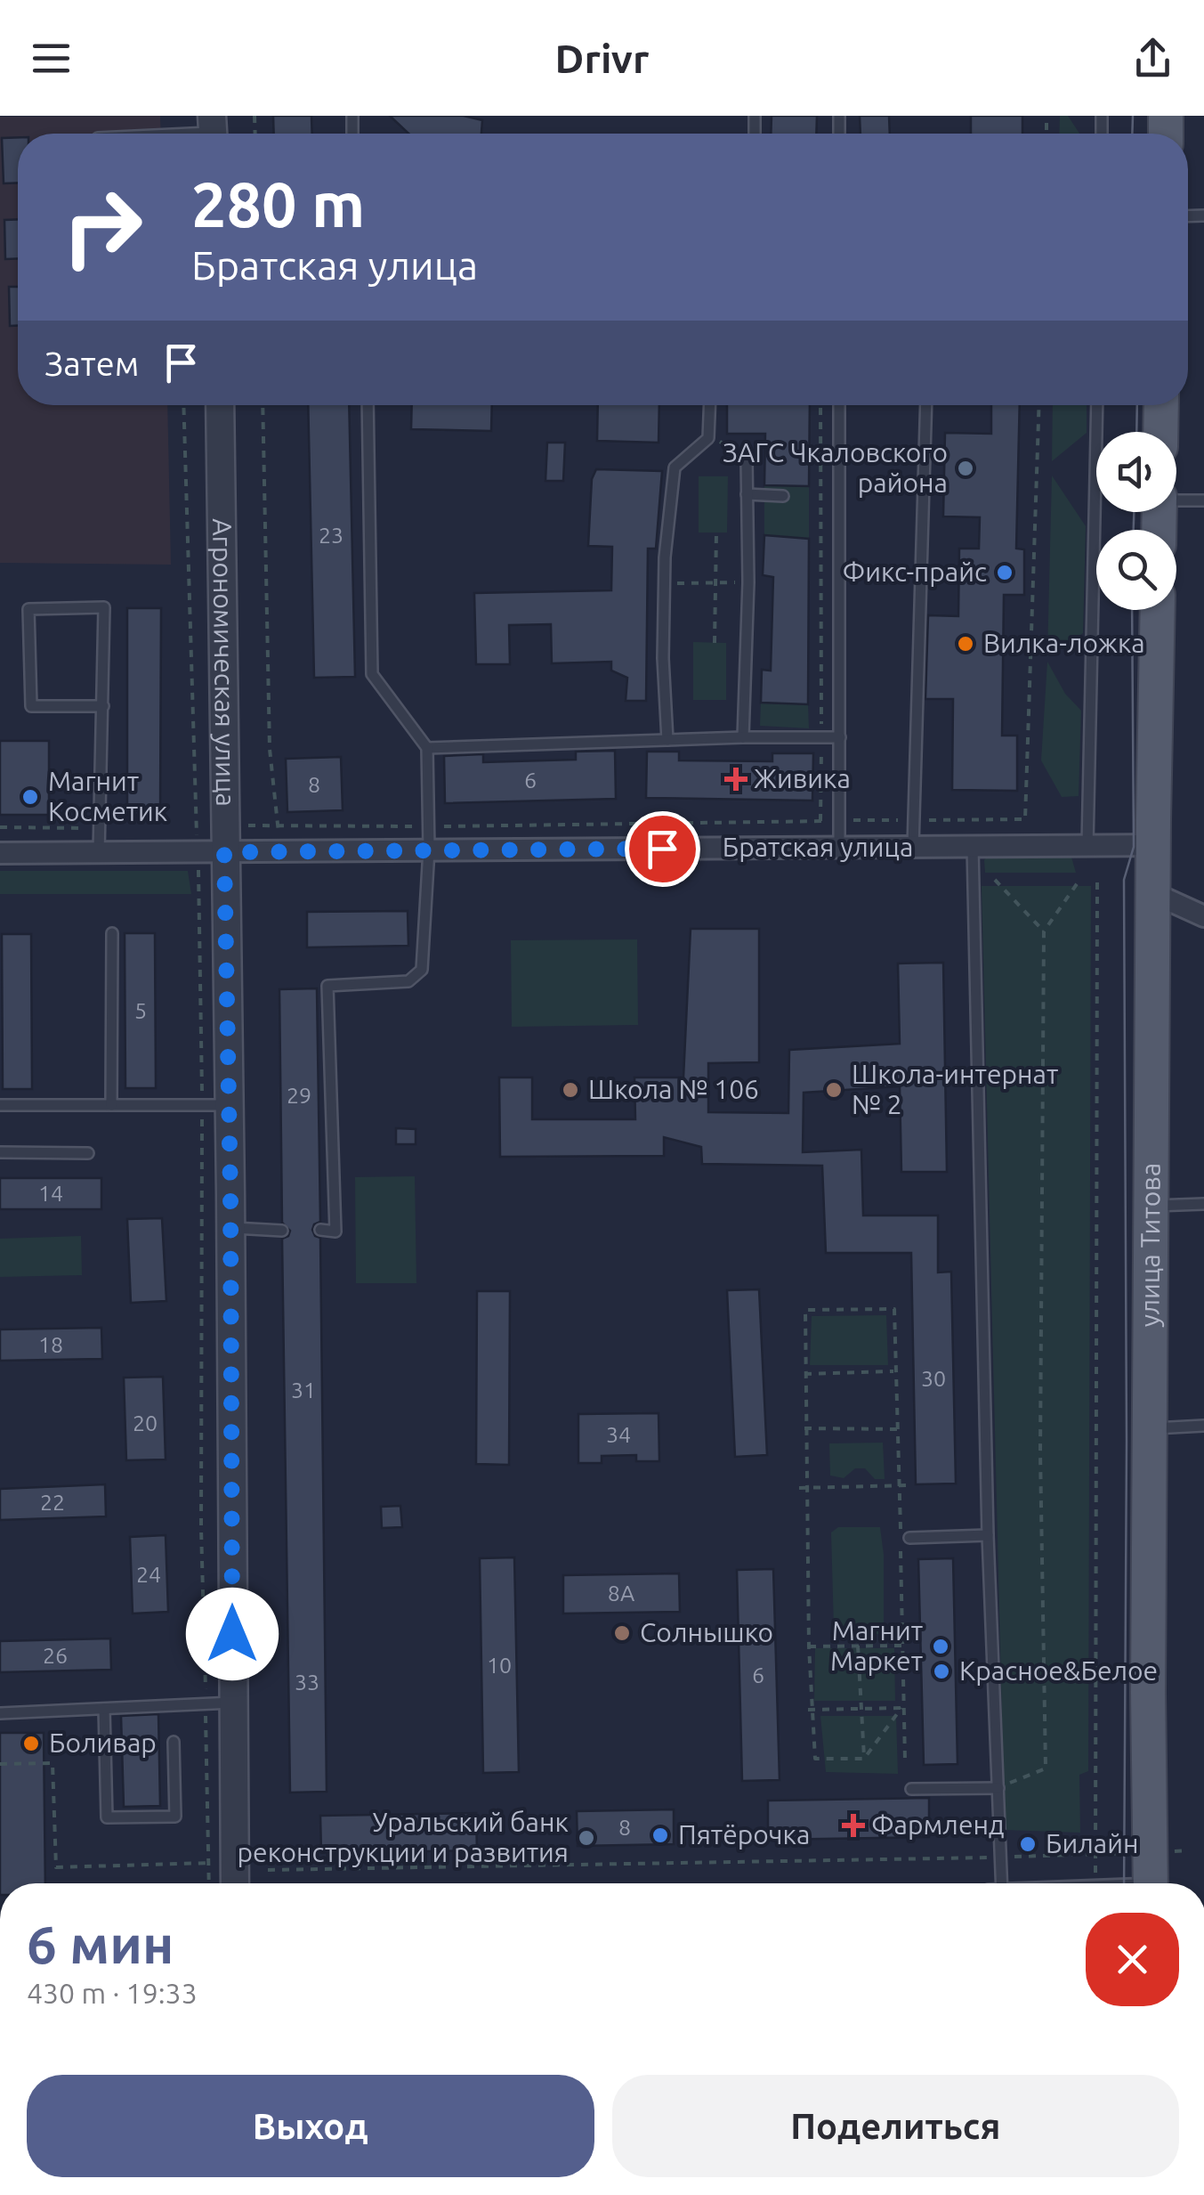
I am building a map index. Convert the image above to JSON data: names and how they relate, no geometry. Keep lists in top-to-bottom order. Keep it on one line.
{"streets":{"main road":["улица Титова"],"street":["Агрономическая улица","Братская улица"]},"crossings":[["Агрономическая улица","Братская улица"],["Братская улица","улица Титова"]],"places":{"other":["ЗАГС Чкаловского района","Фикс-прайс","Вилка-ложка","Магнит Косметик","Школа № 106","Школа-интернат № 2","Солнышко","Магнит Маркет","Красное&Белое","Боливар","Пятёрочка","Уральский банк реконструкции и развития","Билайн"],"health":["Живика","Фармленд"]},"house_numbers":["23","6","8","5","29","14","18","30","31","20","34","22","24","8А","26","10","6","33","8"],"page":{"header":"Drivr","turn":["280 m","Братская улица"],"then":"Затем","heading":["6 мин","430 m · 19:33"],"buttons":["Выход","Поделиться"]}}
